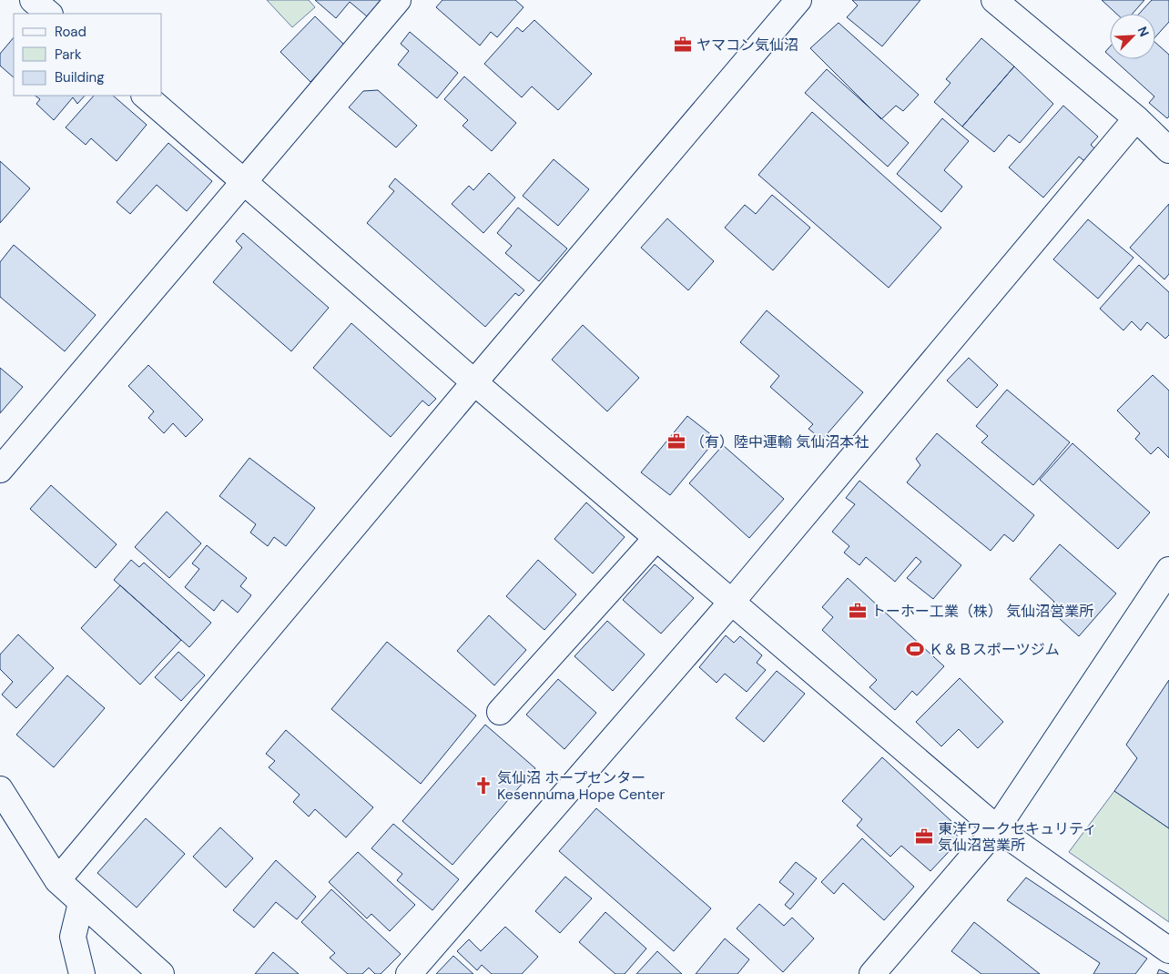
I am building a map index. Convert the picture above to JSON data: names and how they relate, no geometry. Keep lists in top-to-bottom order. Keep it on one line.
{"places":{"office":["ヤマコン気仙沼","（有）陸中運輸 気仙沼本社","トーホー工業（株） 気仙沼営業所","東洋ワークセキュリティ 気仙沼営業所"],"sports":["Ｋ＆Ｂスポーツジム"],"church":["気仙沼 ホープセンター Kesennuma Hope Center"]},"legend":["Road","Park","Building"],"north":"top right"}
